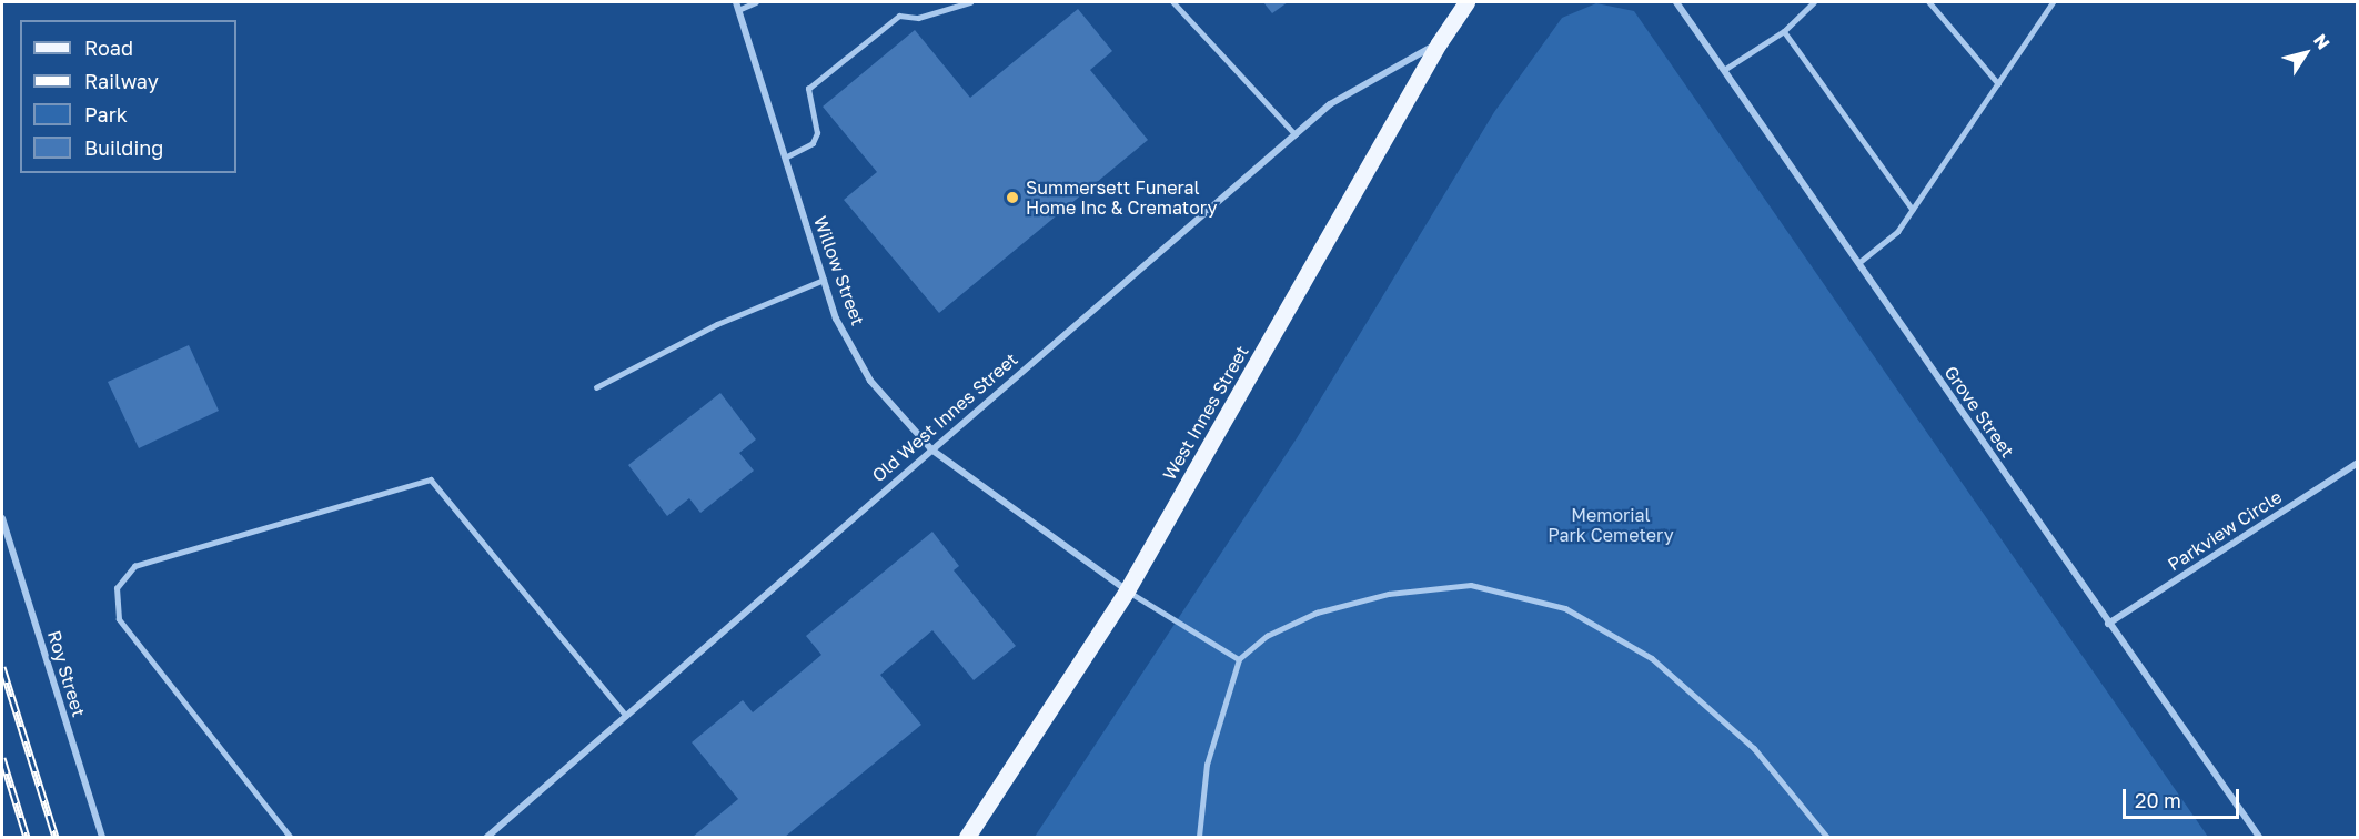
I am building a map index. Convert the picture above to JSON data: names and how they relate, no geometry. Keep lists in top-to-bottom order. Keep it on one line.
{"streets":{"main road":["West Innes Street"],"street":["Willow Street","Grove Street","Old West Innes Street","Parkview Circle","Roy Street"]},"crossings":[["Willow Street","West Innes Street"],["Willow Street","Old West Innes Street"],["Grove Street","Parkview Circle"],["West Innes Street","Old West Innes Street"]],"parks":["Memorial Park Cemetery"],"places":["Summersett Funeral Home Inc & Crematory"],"legend":["Road","Railway","Park","Building"],"scale_bar":"20 m","north":"top right"}
